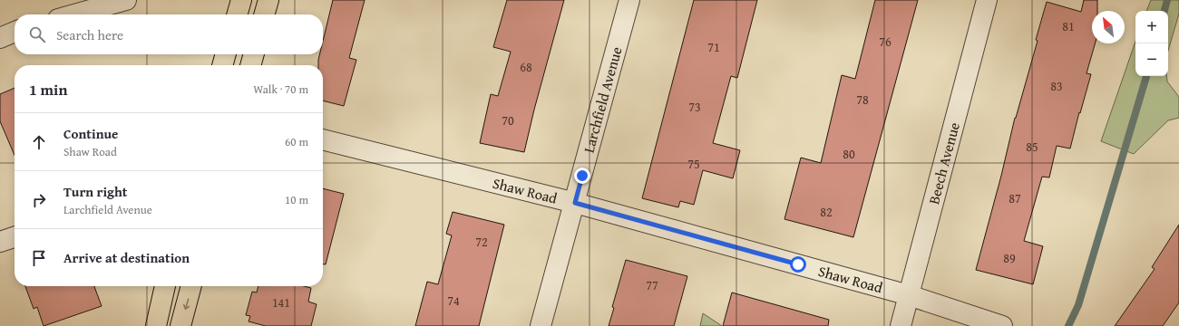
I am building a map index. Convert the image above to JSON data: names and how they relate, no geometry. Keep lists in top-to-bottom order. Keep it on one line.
{"streets":{"street":["Larchfield Avenue","Beech Avenue","Shaw Road"]},"crossings":[["Larchfield Avenue","Shaw Road"],["Beech Avenue","Shaw Road"]],"house_numbers":["81","76","71","68","83","78","73","70","85","80","75","87","82","72","89","77","74","141"],"north":"top left","page":{"map_buttons":["+","−"],"search":"Search here","heading":["1 min","Walk · 70 m"],"list":[["Continue","Shaw Road","60 m"],["Turn right","Larchfield Avenue","10 m"],"Arrive at destination"]}}
